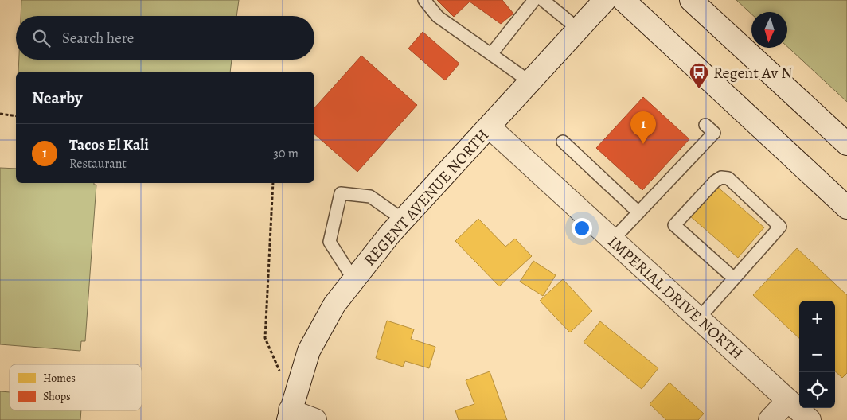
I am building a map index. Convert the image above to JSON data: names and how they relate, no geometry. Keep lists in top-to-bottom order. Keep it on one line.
{"streets":{"street":["REGENT AVENUE NORTH","IMPERIAL DRIVE NORTH"]},"crossings":[["REGENT AVENUE NORTH","IMPERIAL DRIVE NORTH"]],"places":{"bus stop":["Regent Av N"]},"legend":["Homes","Shops"],"north":"bottom","page":{"search":"Search here","heading":"Nearby","pins":"1","list":[{"mark":"1","name":"Tacos El Kali","note":"Restaurant","value":"30 m"}],"map_buttons":["+","−"]}}
